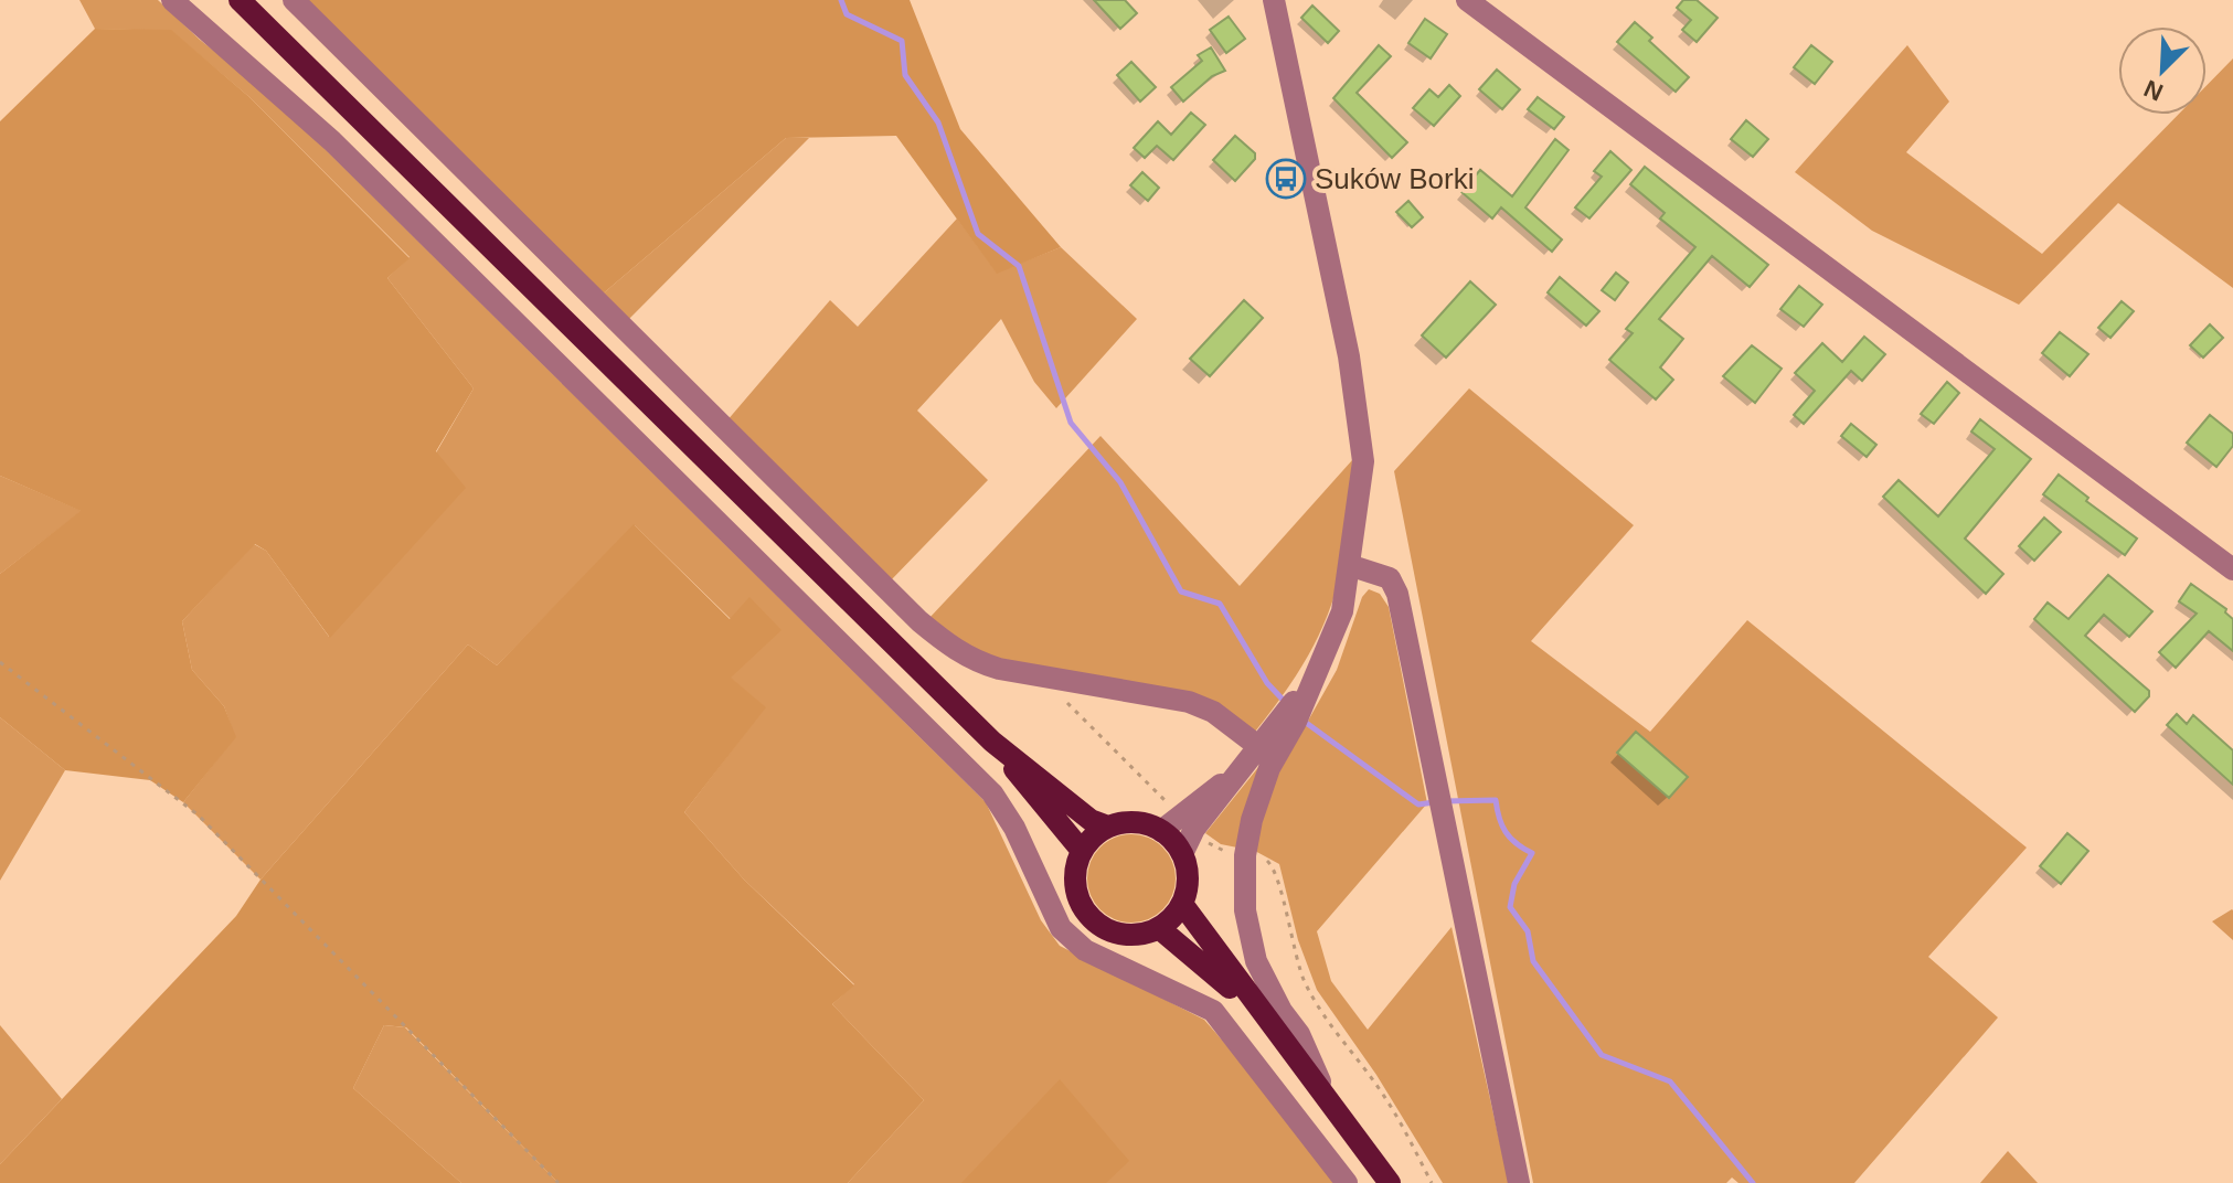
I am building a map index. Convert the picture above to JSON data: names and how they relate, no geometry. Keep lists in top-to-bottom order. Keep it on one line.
{"places":{"bus stop":["Suków Borki"]},"north":"bottom left"}
